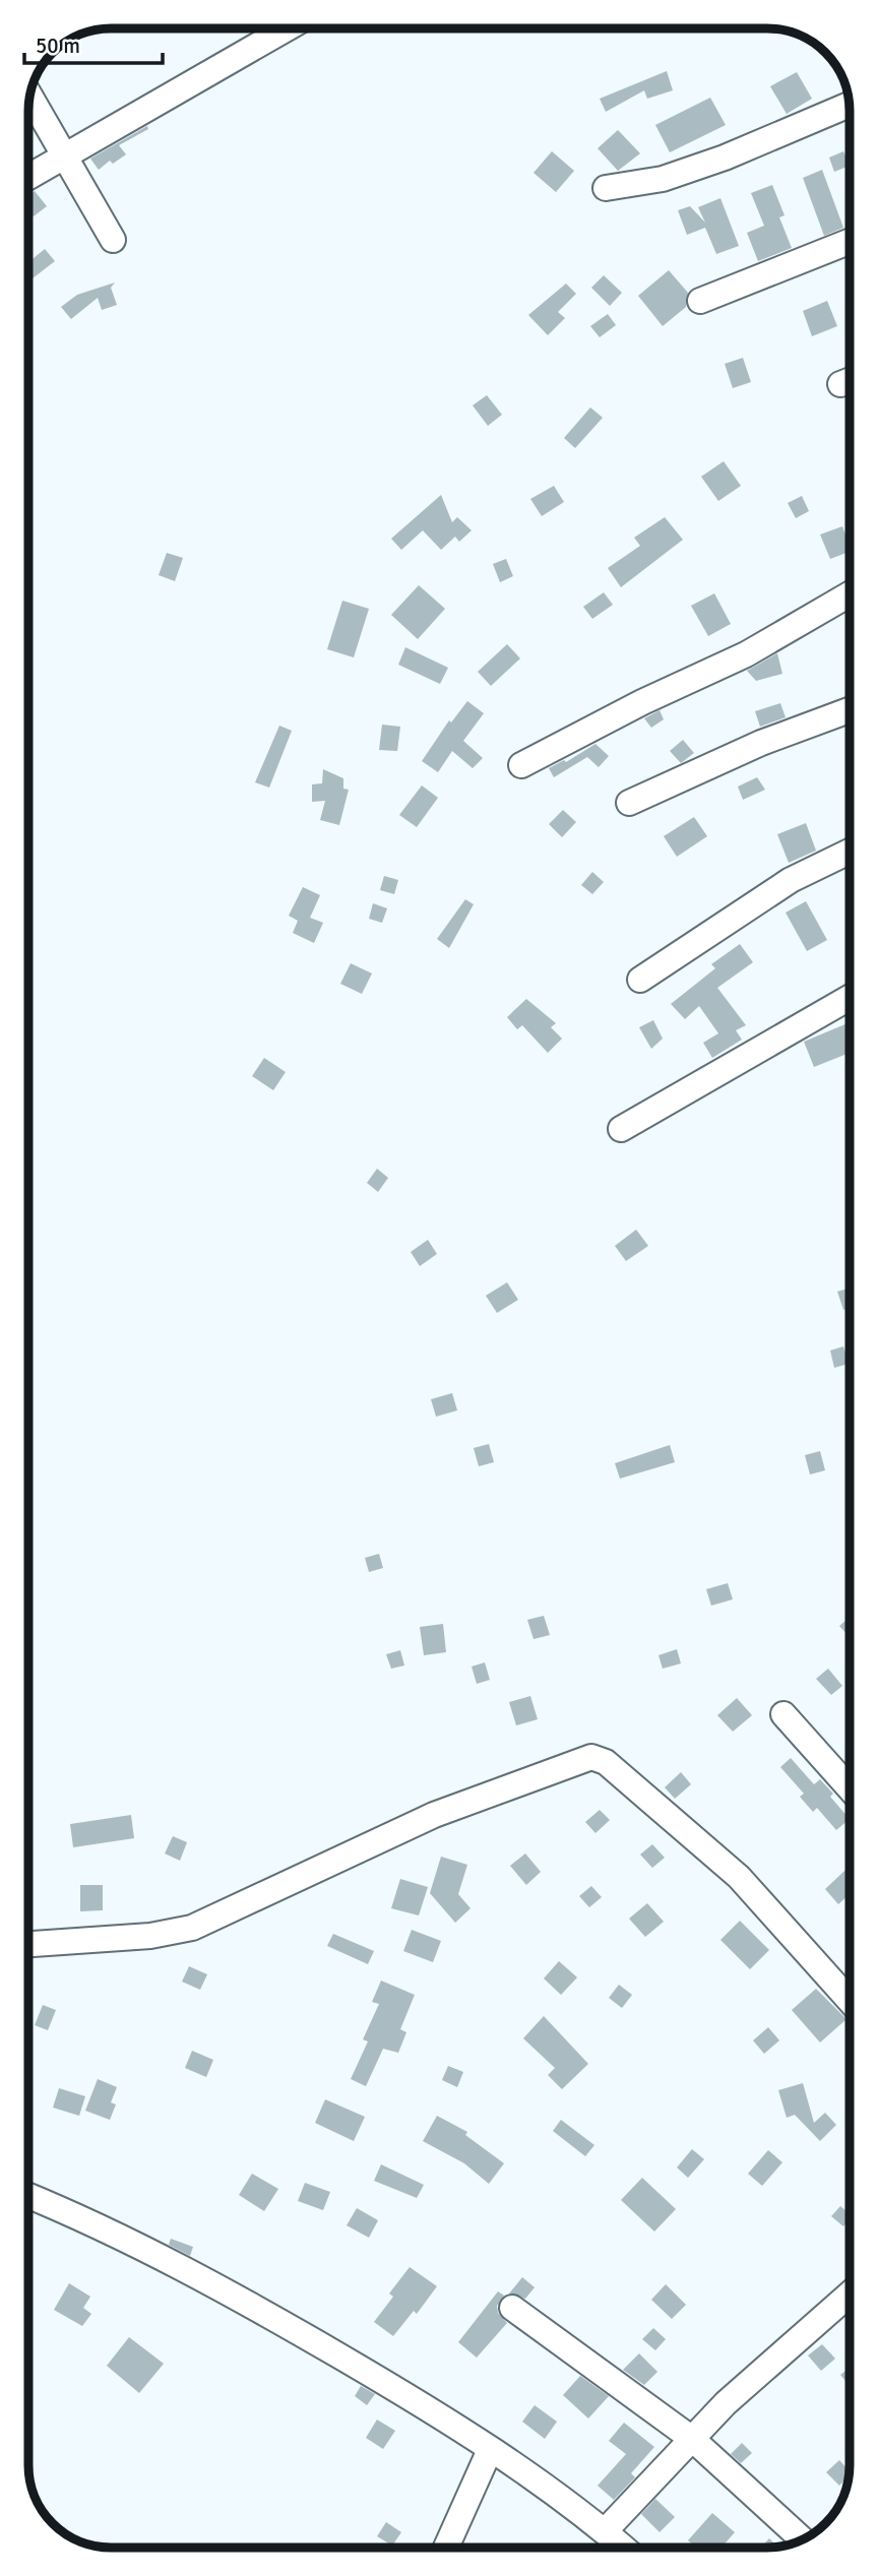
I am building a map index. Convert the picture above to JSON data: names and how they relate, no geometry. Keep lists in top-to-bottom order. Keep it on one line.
{"scale_bar":"50 m"}
